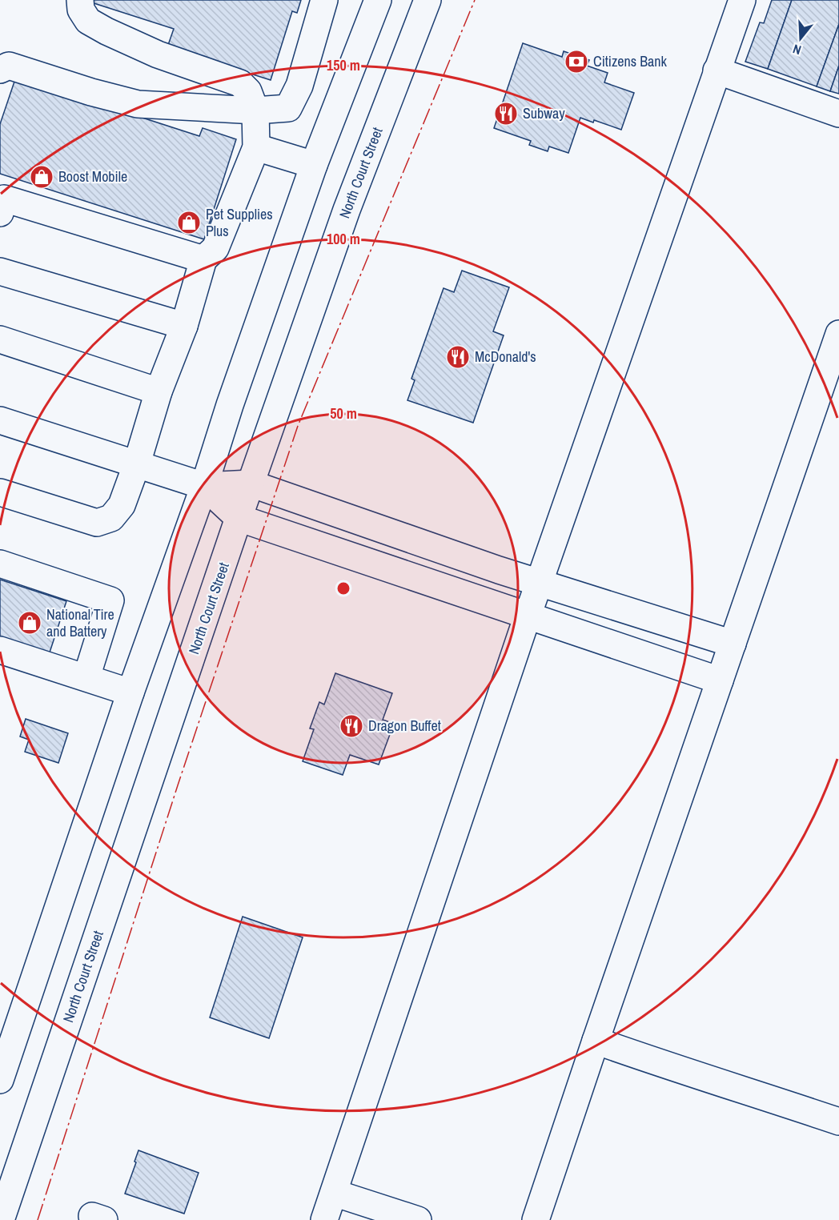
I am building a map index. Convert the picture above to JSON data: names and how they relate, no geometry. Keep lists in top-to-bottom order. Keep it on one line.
{"streets":{"main road":["North Court Street"]},"places":{"bank":["Citizens Bank"],"restaurant":["Subway","McDonald's","Dragon Buffet"],"shop":["Boost Mobile","Pet Supplies Plus","National Tire and Battery"]},"north":"bottom","rings":["150 m","100 m","50 m"]}
